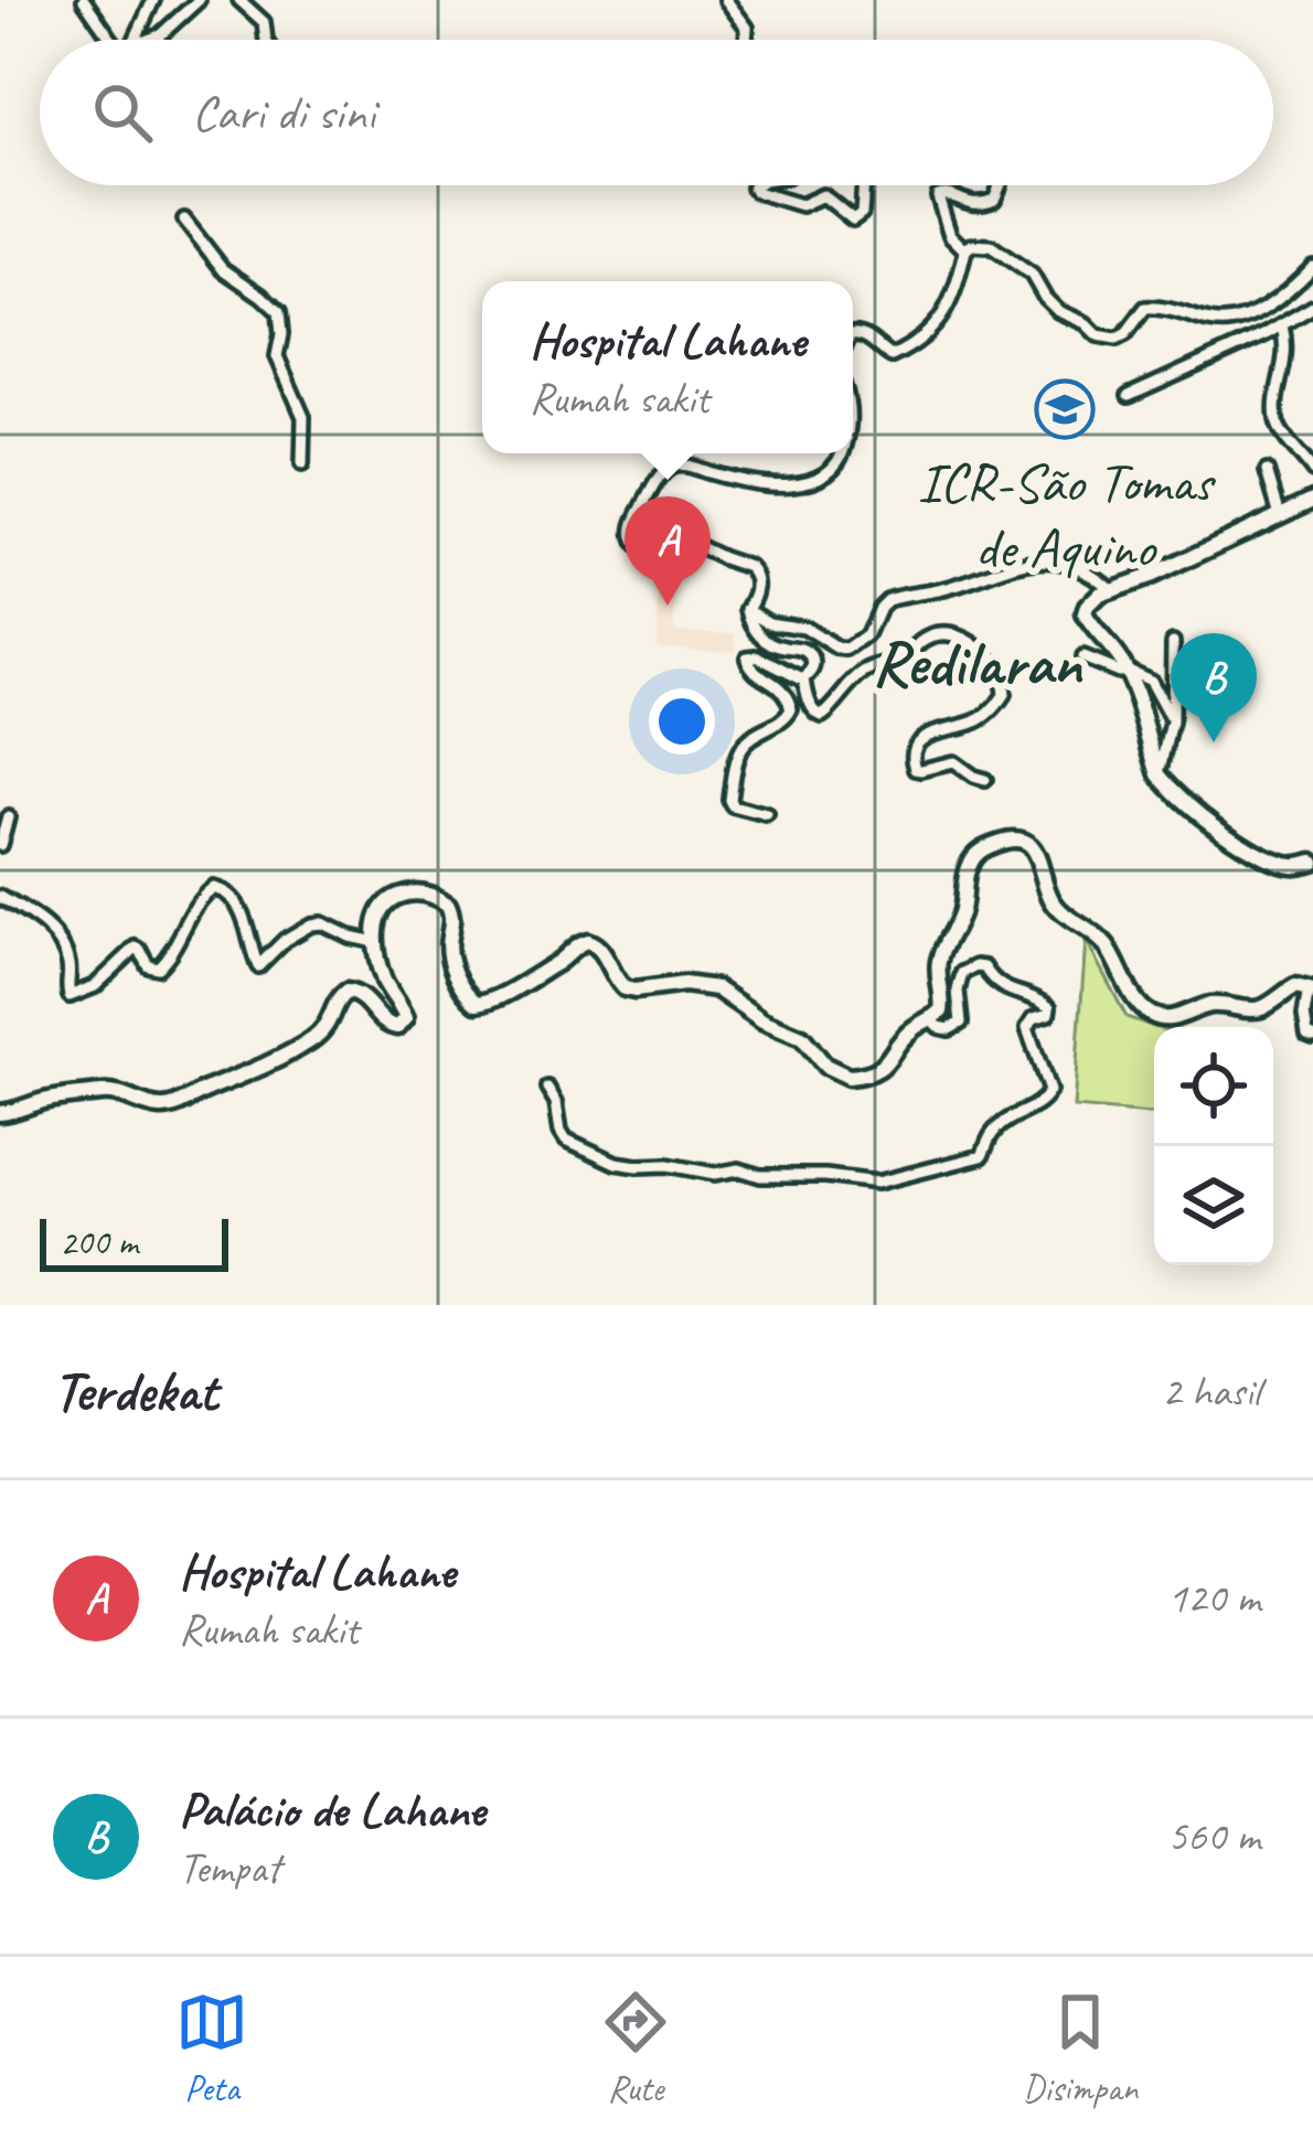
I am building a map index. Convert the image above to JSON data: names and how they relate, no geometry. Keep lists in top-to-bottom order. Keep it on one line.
{"districts":["Redilaran"],"places":{"school or university":["ICR-São Tomas de Aquino"]},"scale_bar":"200 m","page":{"search":"Cari di sini","popup":["Hospital Lahane","Rumah sakit"],"pins":["A","B"],"scale":"200 m","heading":["Terdekat","2 hasil"],"list":[{"mark":"A","name":"Hospital Lahane","note":"Rumah sakit","value":"120 m"},{"mark":"B","name":"Palácio de Lahane","note":"Tempat","value":"560 m"}],"nav":["Peta","Rute","Disimpan"]}}
